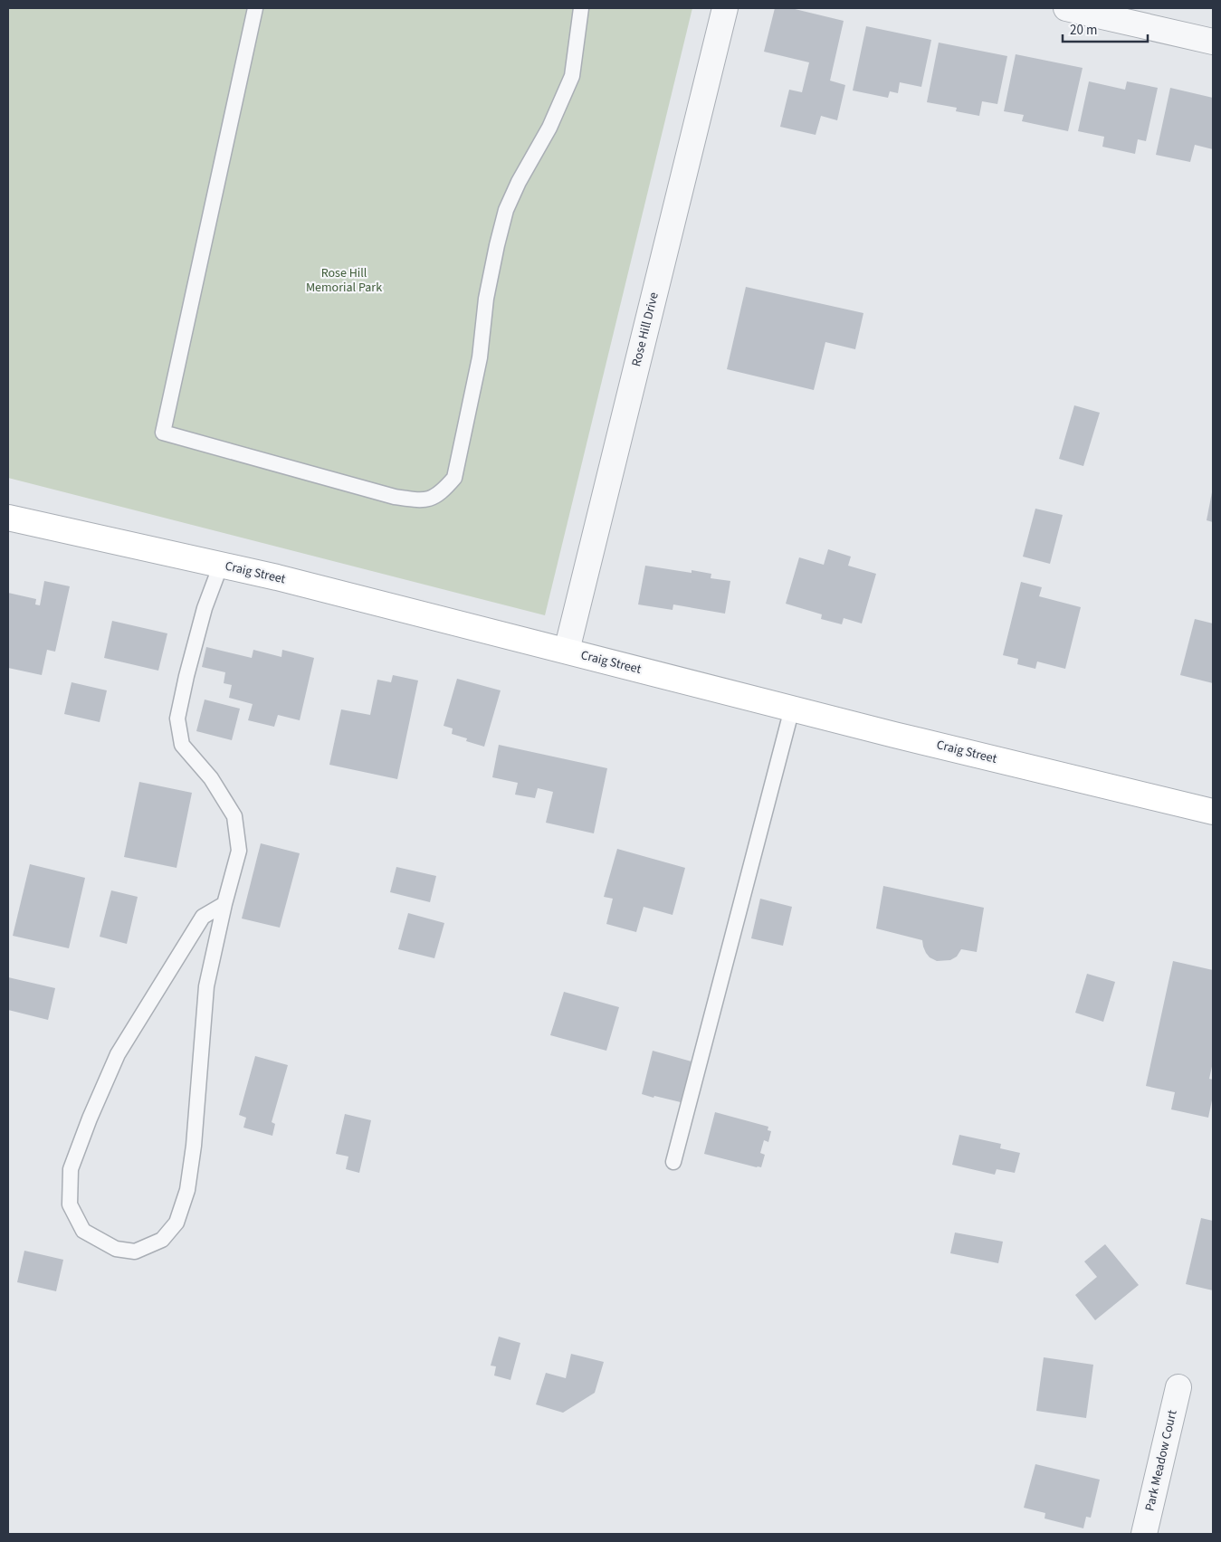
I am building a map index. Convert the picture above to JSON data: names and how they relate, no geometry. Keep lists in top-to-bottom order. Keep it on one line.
{"streets":{"street":["Rose Hill Drive","Craig Street","Park Meadow Court"]},"crossings":[["Rose Hill Drive","Craig Street"]],"parks":["Rose Hill Memorial Park"],"scale_bar":"20 m"}
